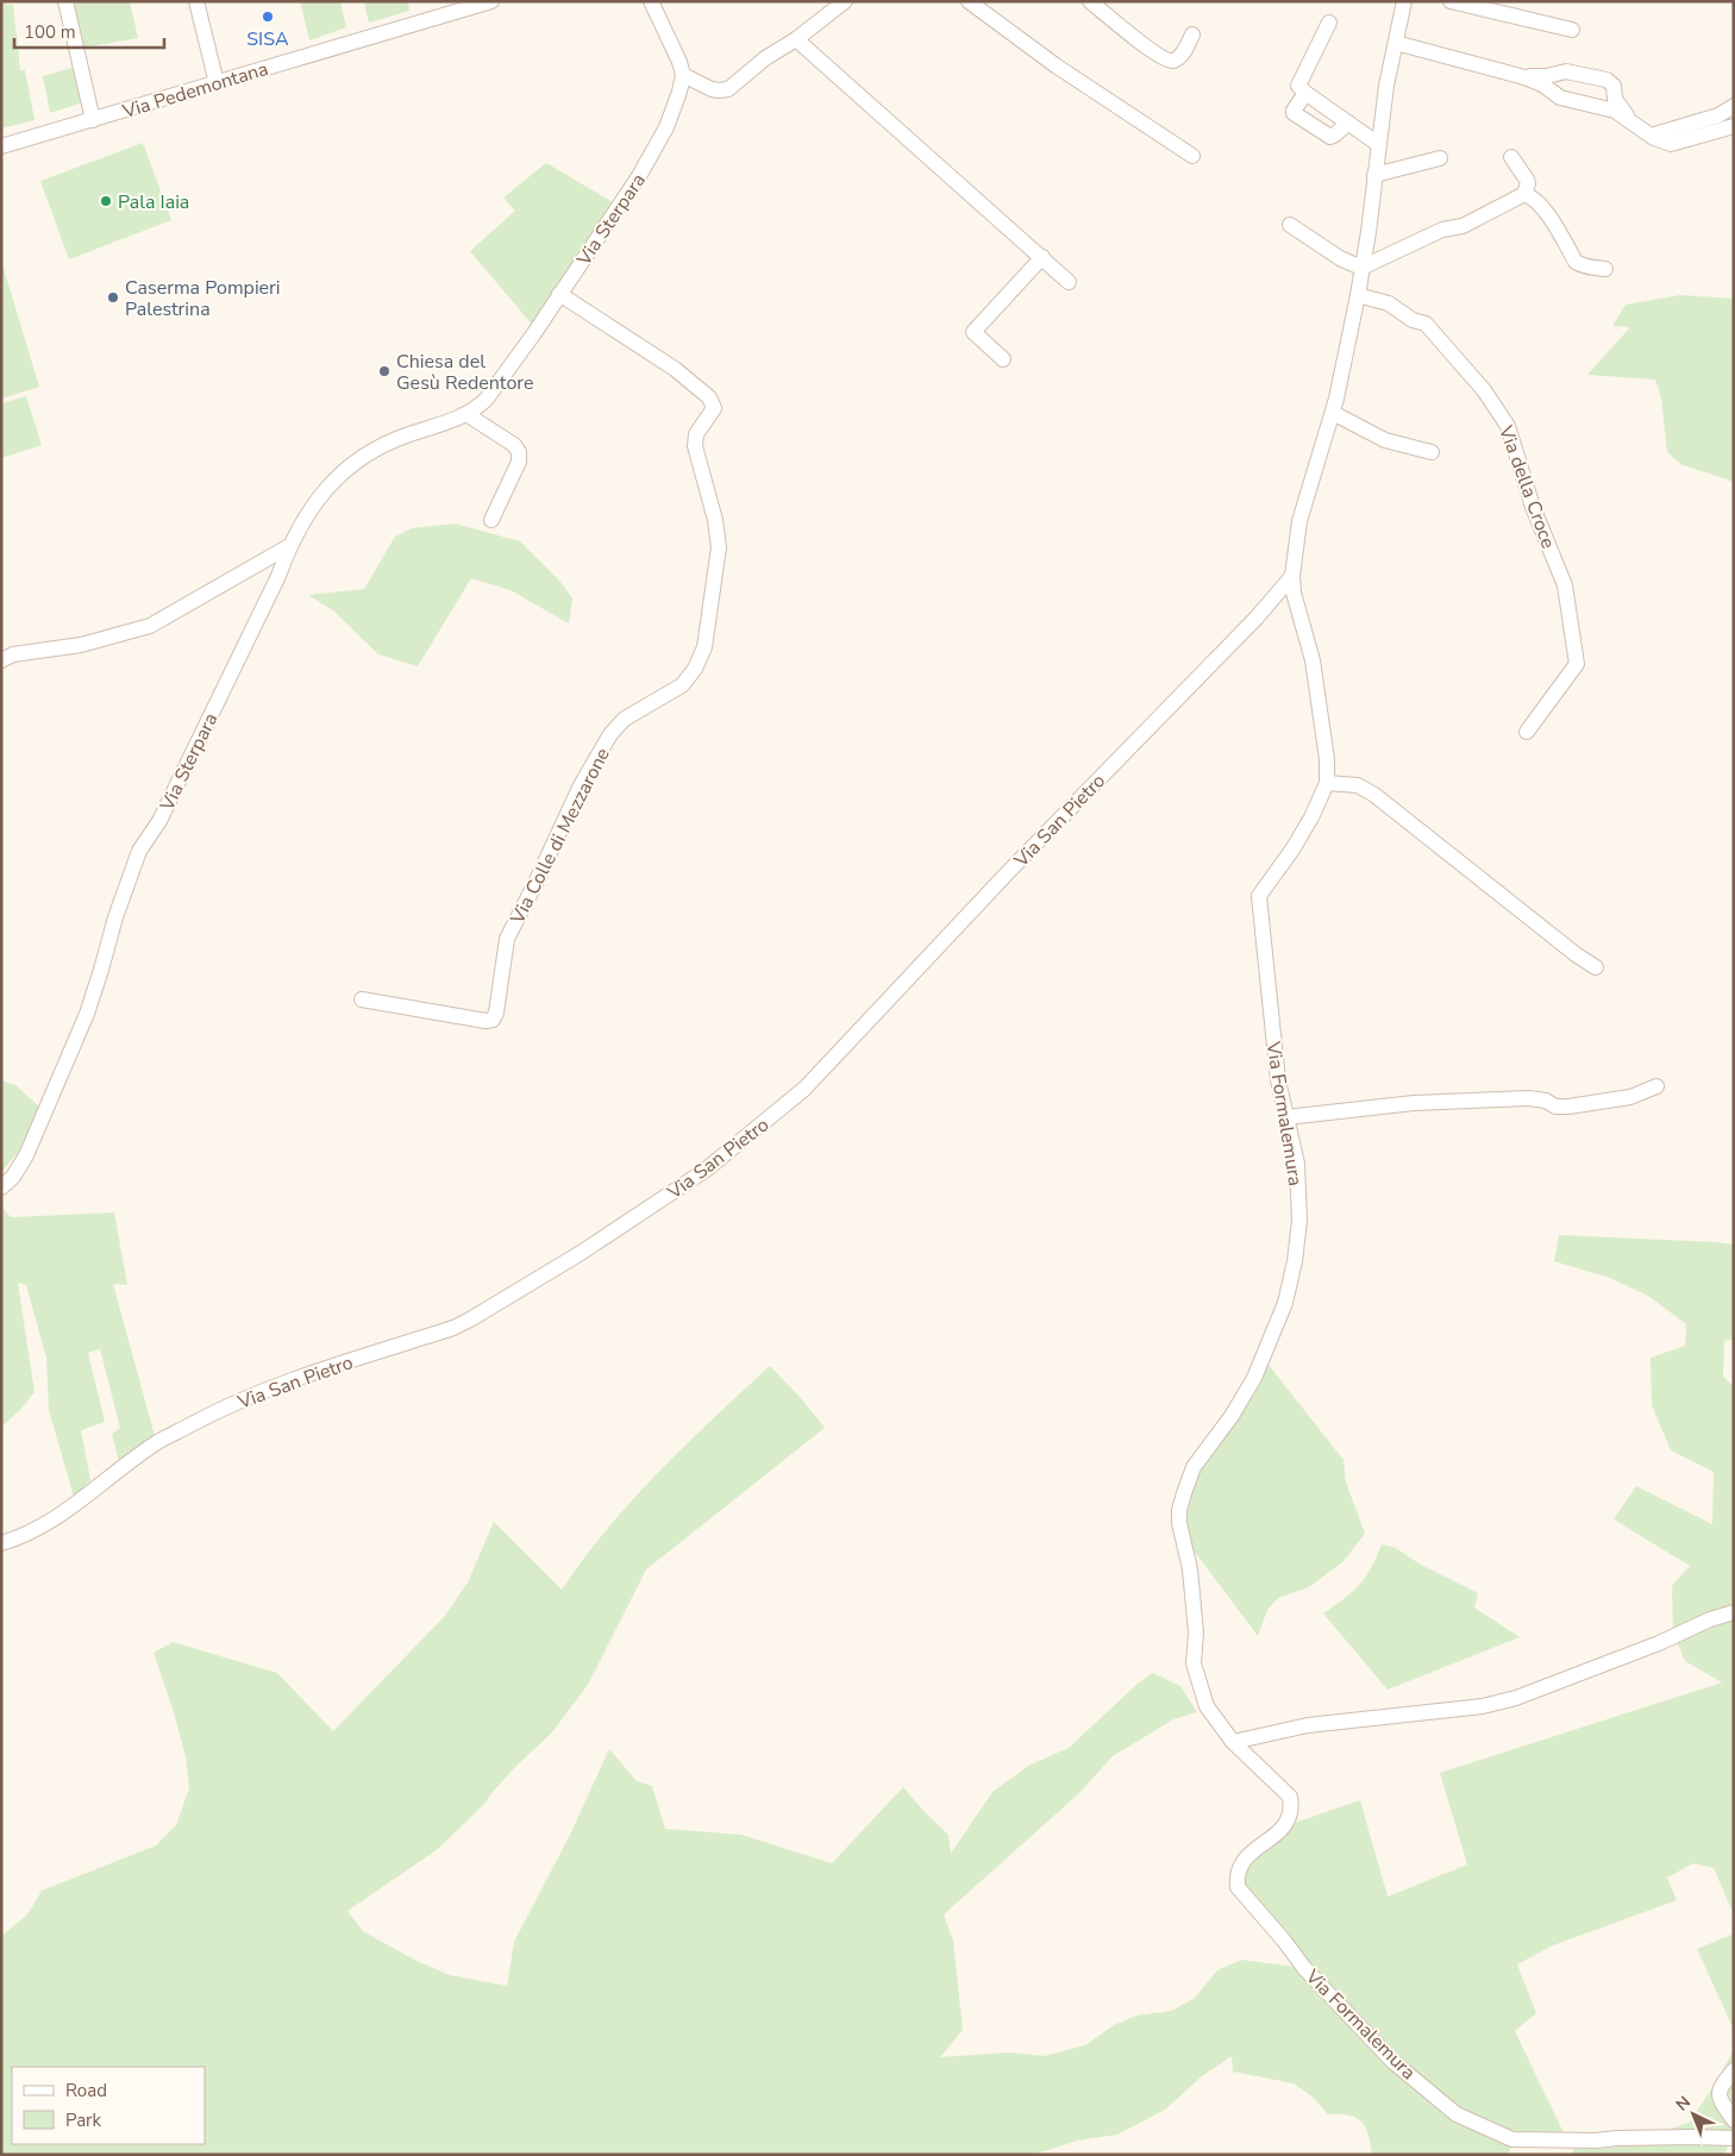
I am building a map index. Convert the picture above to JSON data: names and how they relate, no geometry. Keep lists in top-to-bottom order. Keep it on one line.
{"streets":{"street":["Via Pedemontana","Via Sterpara","Via della Croce","Via San Pietro","Via Colle di Mezzarone","Via Formalemura"]},"crossings":[["Via Sterpara","Via Colle di Mezzarone"],["Via San Pietro","Via Formalemura"]],"places":["SISA","Pala Iaia","Caserma Pompieri Palestrina","Chiesa del Gesù Redentore"],"legend":["Road","Park"],"scale_bar":"100 m","north":"top left"}
